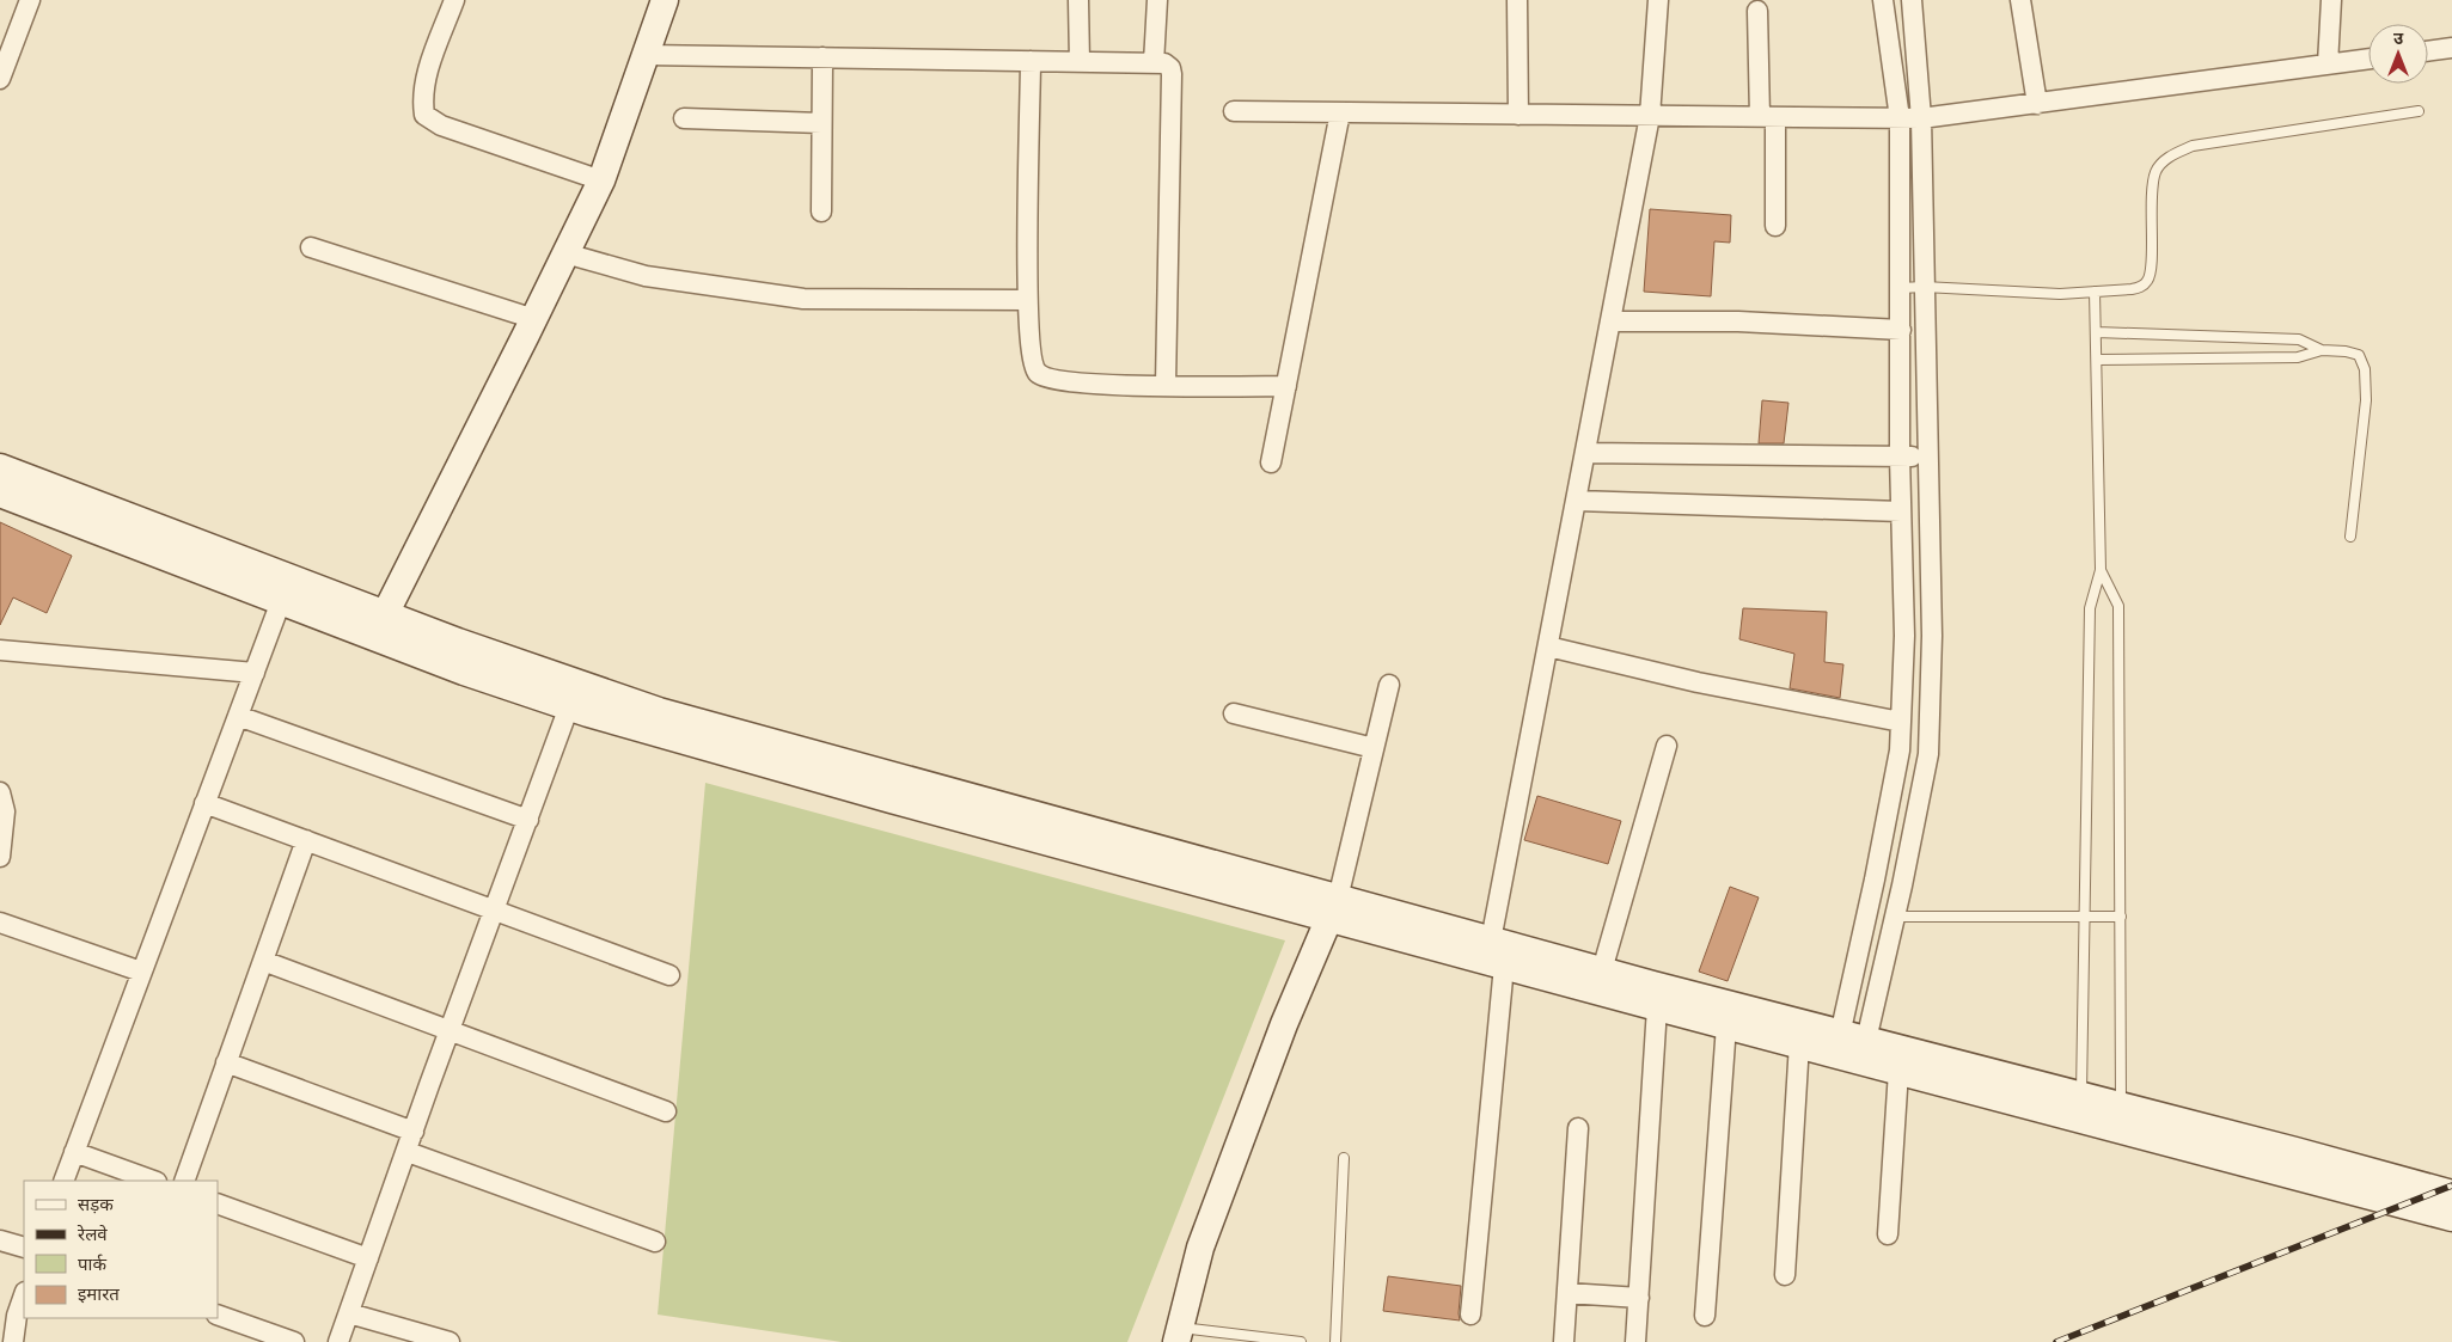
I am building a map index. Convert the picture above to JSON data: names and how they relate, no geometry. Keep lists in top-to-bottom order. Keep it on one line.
{"legend":["सड़क","रेलवे","पार्क","इमारत"],"north":"top"}
